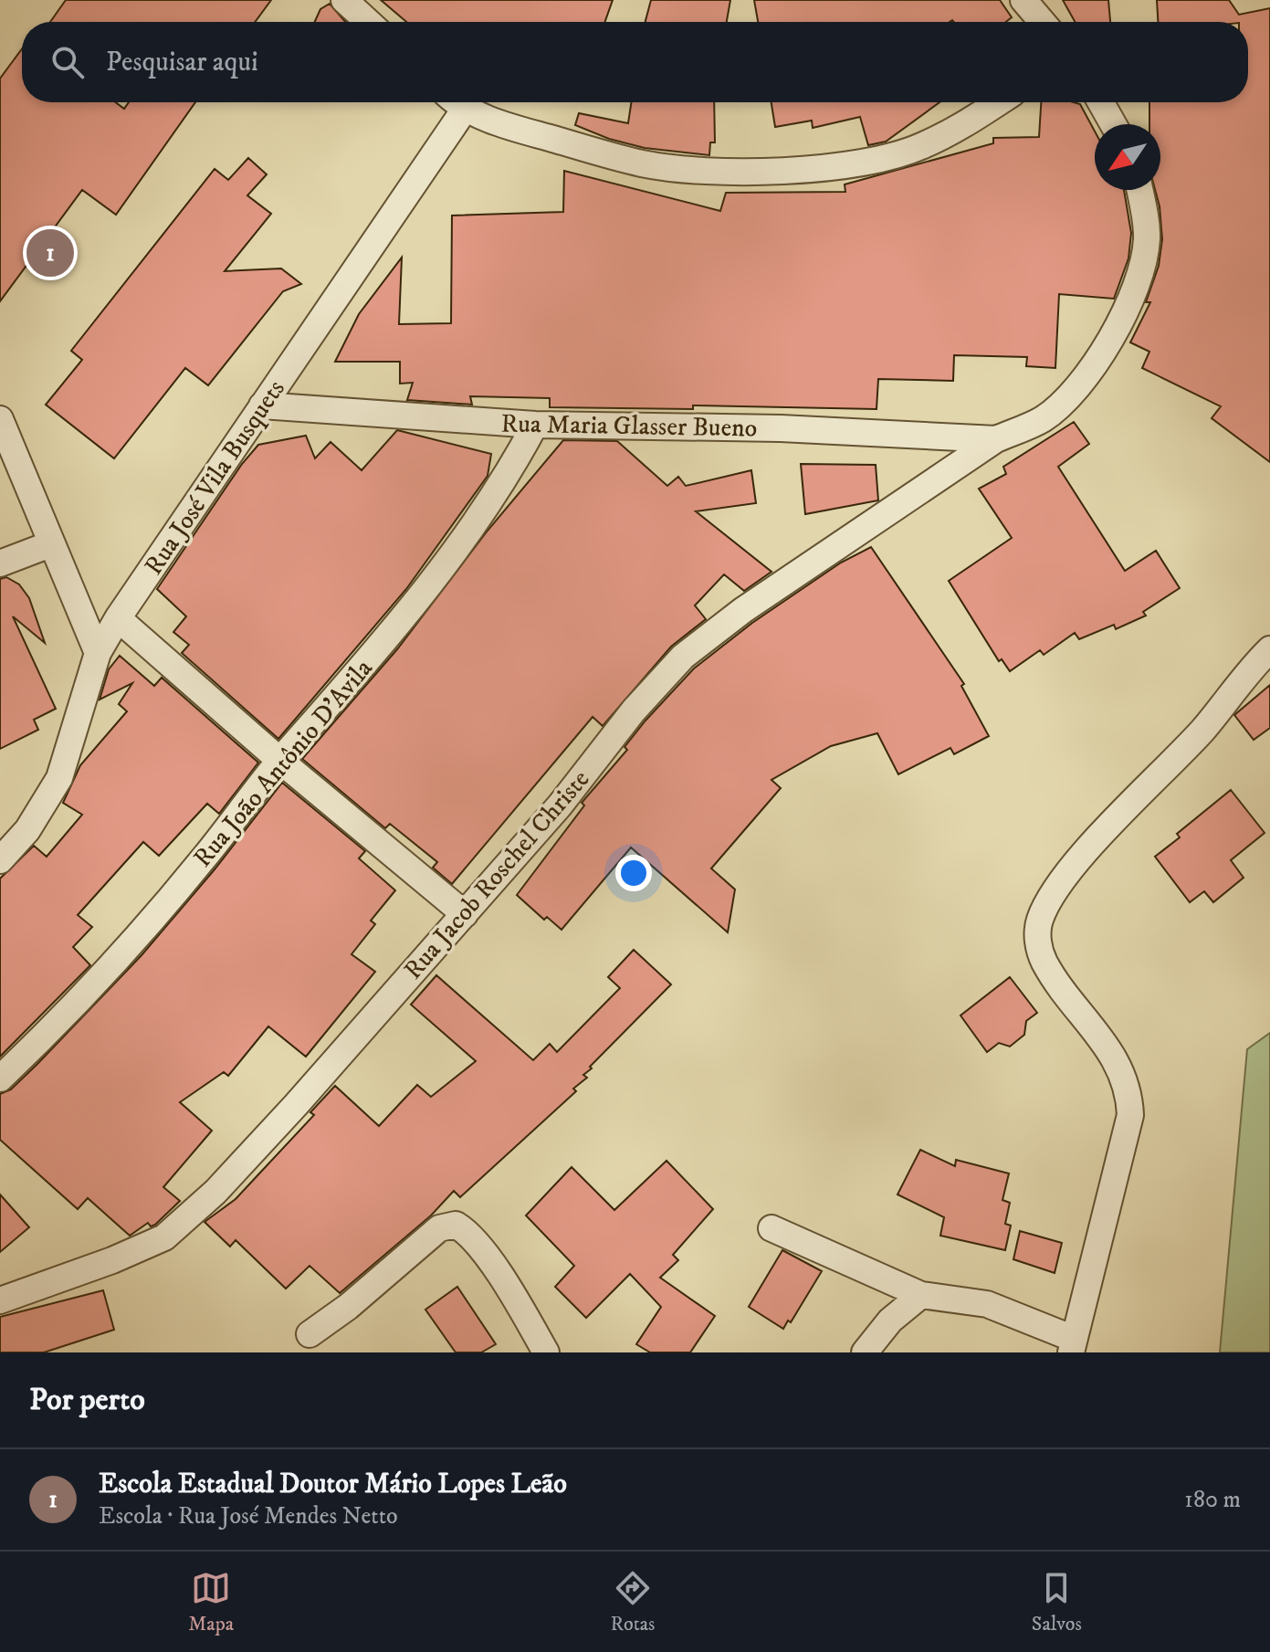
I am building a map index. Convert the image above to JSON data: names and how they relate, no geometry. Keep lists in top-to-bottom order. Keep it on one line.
{"streets":{"street":["Rua Maria Glasser Bueno","Rua José Vila Busquets","Rua João Antônio D'Avila","Rua Jacob Roschel Christe"]},"crossings":[["Rua Maria Glasser Bueno","Rua José Vila Busquets"],["Rua Maria Glasser Bueno","Rua João Antônio D'Avila"],["Rua Maria Glasser Bueno","Rua Jacob Roschel Christe"]],"north":"bottom left","page":{"search":"Pesquisar aqui","pins":"1","heading":"Por perto","list":[{"mark":"1","name":"Escola Estadual Doutor Mário Lopes Leão","note":"Escola · Rua José Mendes Netto","value":"180 m"}],"nav":["Mapa","Rotas","Salvos"]}}
